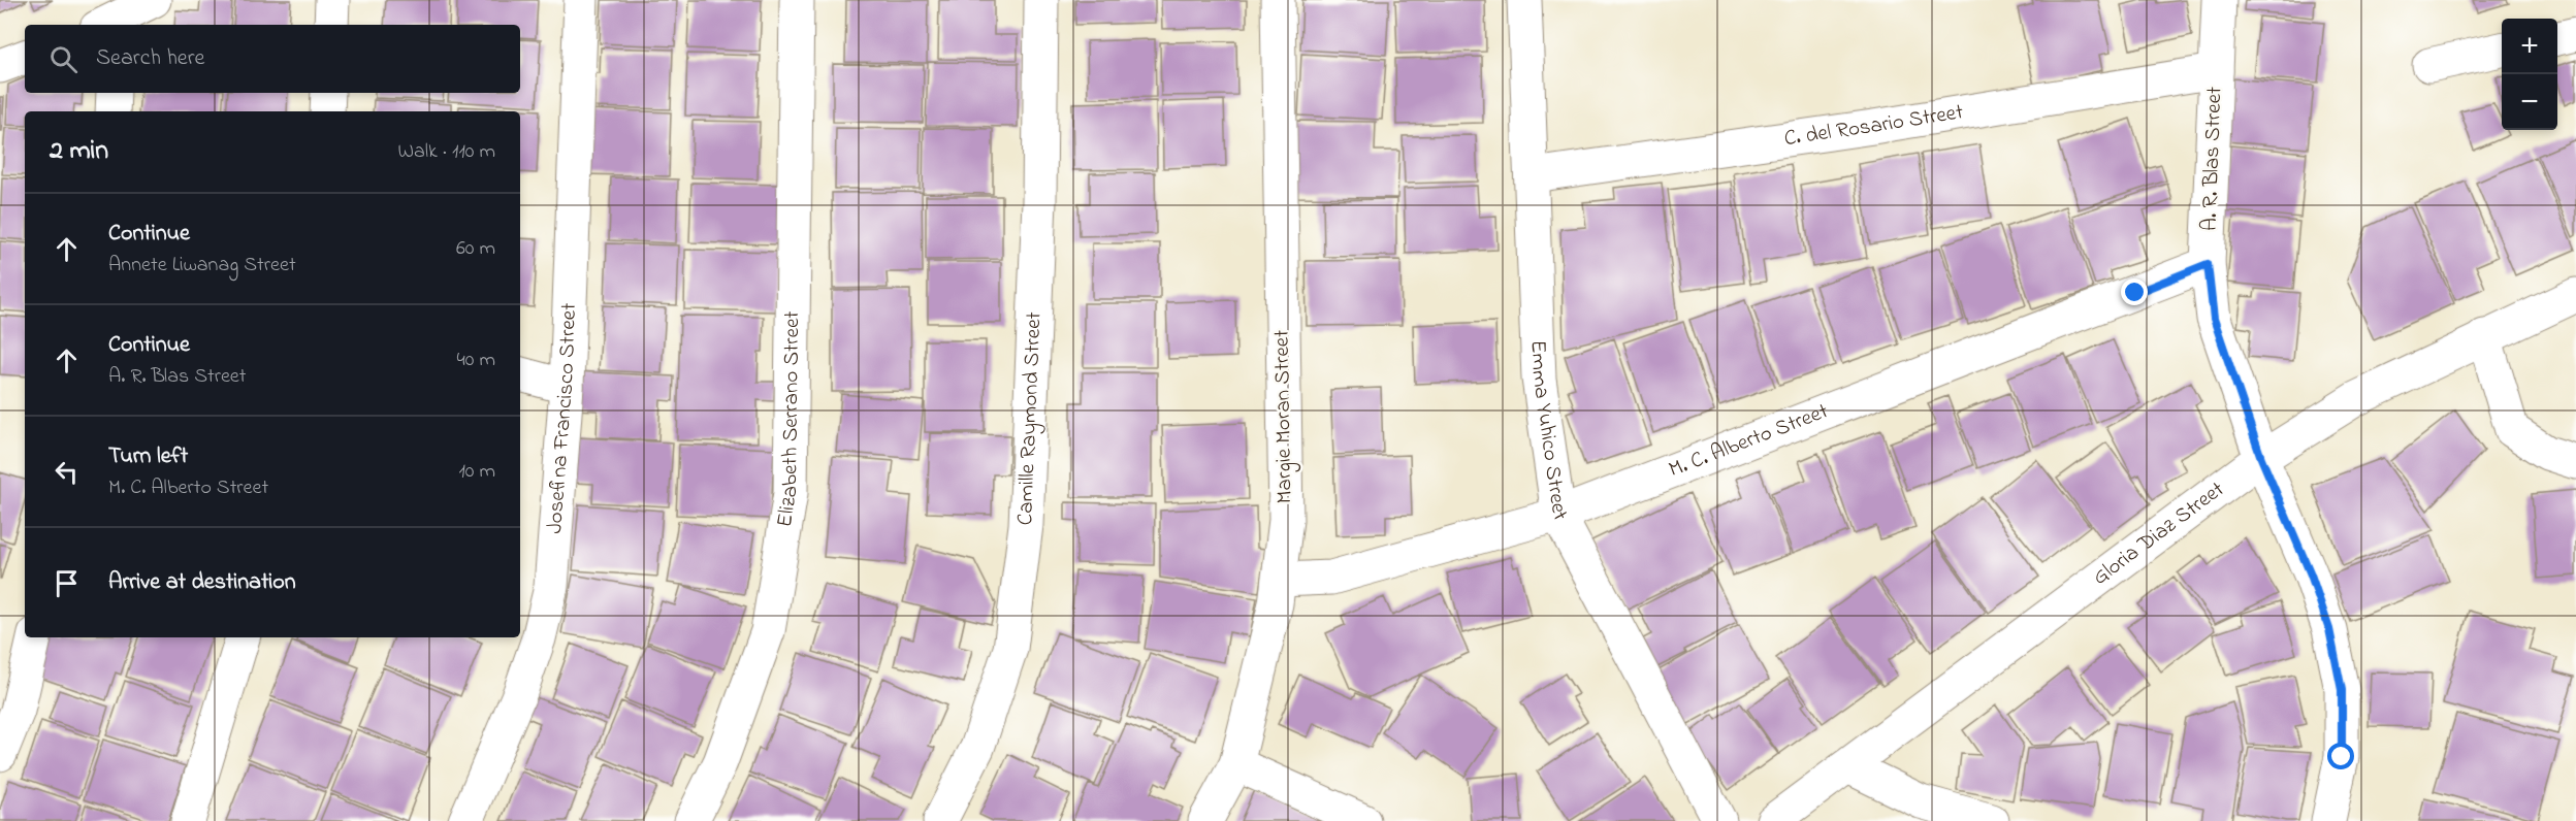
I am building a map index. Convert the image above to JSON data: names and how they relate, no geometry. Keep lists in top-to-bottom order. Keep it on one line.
{"streets":{"street":["C. del Rosario Street","A. R. Blas Street","Margie Moran Street","Josefina Francisco Street","Camille Raymond Street","Elizabeth Serrano Street","Emma Yuhico Street","M. C. Alberto Street","Gloria Diaz Street"]},"crossings":[["C. del Rosario Street","A. R. Blas Street"],["C. del Rosario Street","Emma Yuhico Street"],["A. R. Blas Street","M. C. Alberto Street"],["A. R. Blas Street","Gloria Diaz Street"],["Margie Moran Street","M. C. Alberto Street"],["Emma Yuhico Street","M. C. Alberto Street"]],"page":{"map_buttons":["+","−"],"search":"Search here","heading":["2 min","Walk · 110 m"],"list":[["Continue","Annete Liwanag Street","60 m"],["Continue","A. R. Blas Street","40 m"],["Turn left","M. C. Alberto Street","10 m"],"Arrive at destination"]}}
